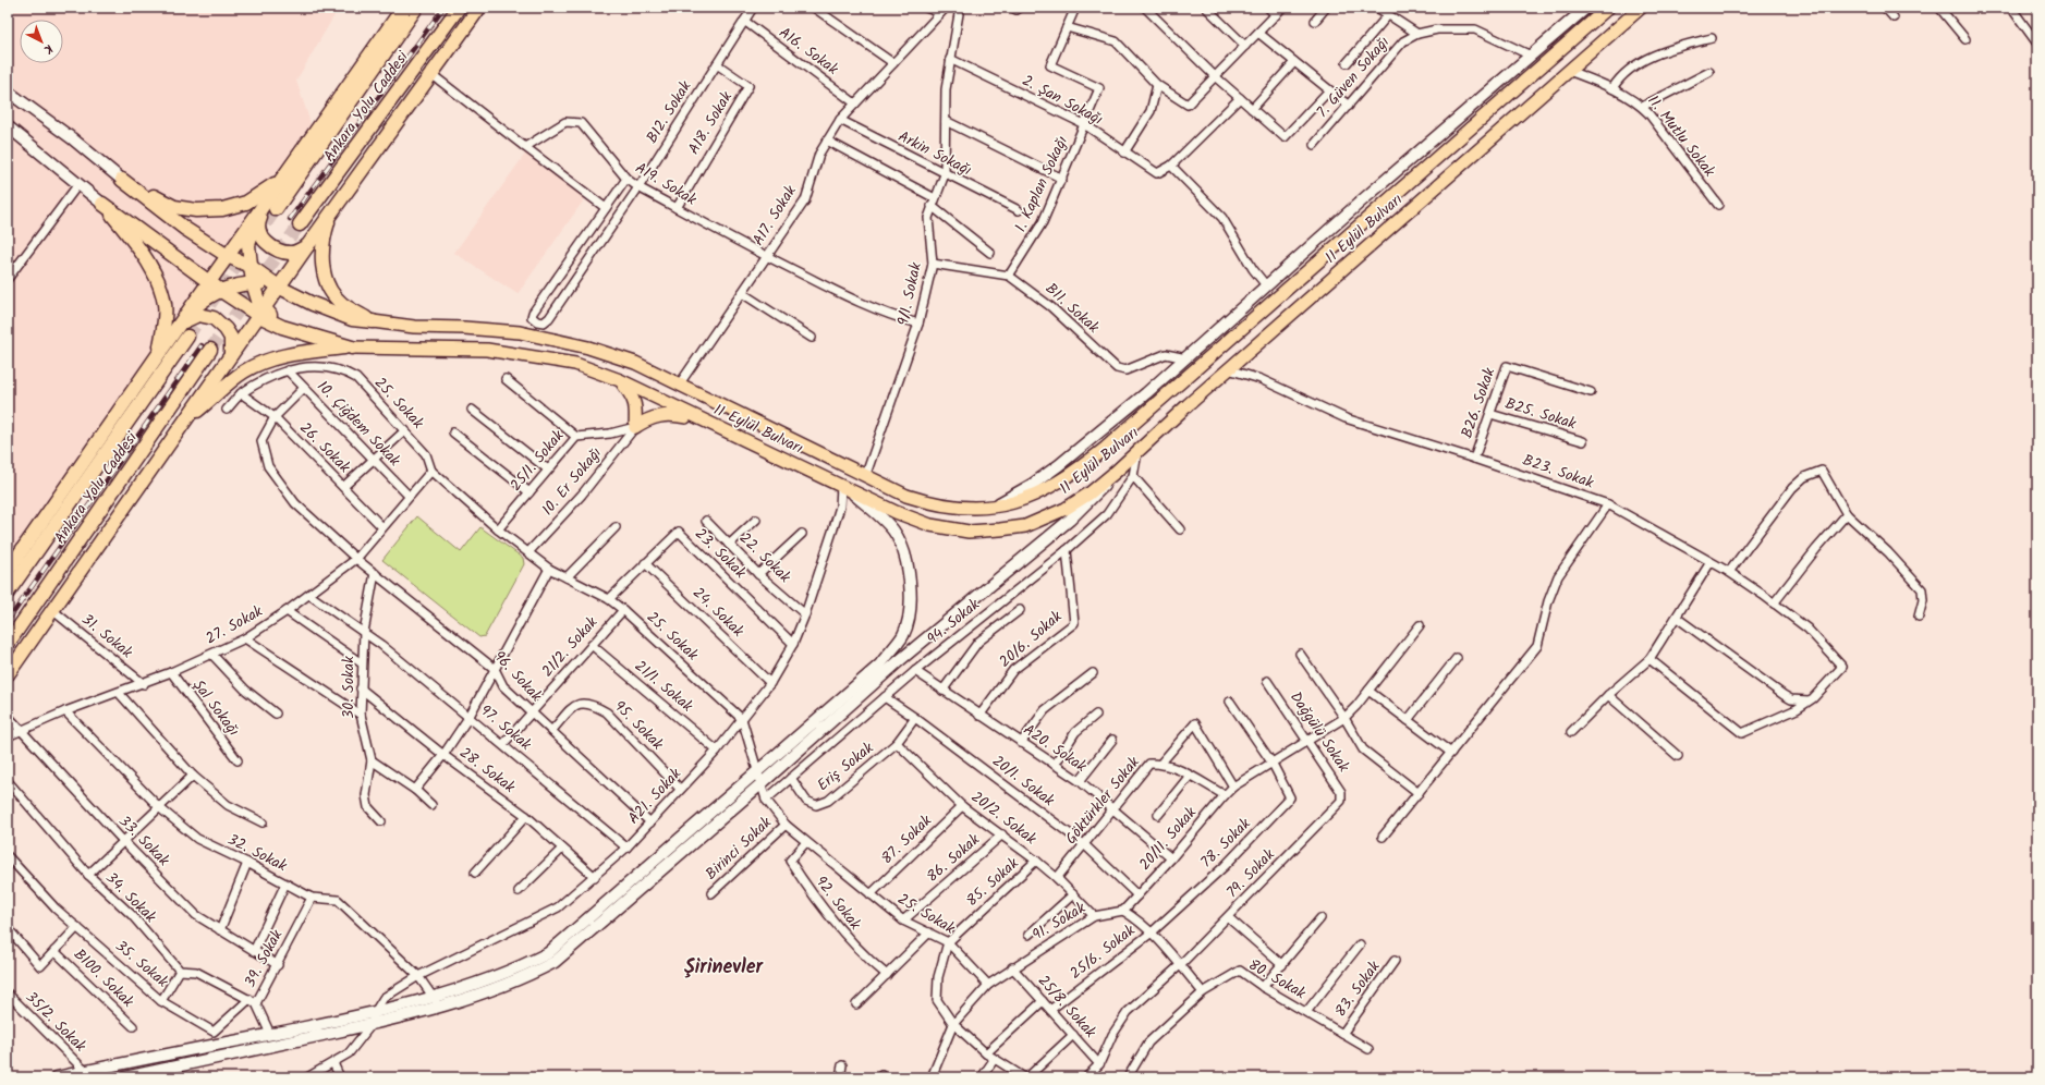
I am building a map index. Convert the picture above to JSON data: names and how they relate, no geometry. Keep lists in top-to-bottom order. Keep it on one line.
{"streets":{"highway":["Ankara Yolu Caddesi"],"main road":["11 Eylül Bulvarı"],"street":["A16. Sokak","7. Güven Sokağı","2. Şan Sokağı","B12. Sokak","A18. Sokak","11. Mutlu Sokak","Arkin Sokağı","A19. Sokak","1. Kaplan Sokağı","A17. Sokak","9/1. Sokak","B11. Sokak","25. Sokak","B26. Sokak","B25. Sokak","10. Çiğdem Sokak","26. Sokak","25/1. Sokak","B23. Sokak","10. Er Sokağı","23. Sokak","22. Sokak","24. Sokak","94. Sokak","27. Sokak","31. Sokak","20/6. Sokak","21/2. Sokak","96. Sokak","21/1. Sokak","30. Sokak","Şal Sokağı","95. Sokak","97. Sokak","Dağgülü Sokak","A20. Sokak","Eriş Sokak","28. Sokak","20/1. Sokak","A21. Sokak","Göktürkler Sokak","20/2. Sokak","20/11. Sokak","87. Sokak","33. Sokak","78. Sokak","Birinci Sokak","32. Sokak","86. Sokak","79. Sokak","85. Sokak","34. Sokak","92. Sokak","91. Sokak","25/6. Sokak","39. Sokak","35. Sokak","B100. Sokak","80. Sokak","83. Sokak","25/8. Sokak","35/2. Sokak"]},"crossings":[["A16. Sokak","B12. Sokak"],["A16. Sokak","A17. Sokak"],["2. Şan Sokağı","1. Kaplan Sokağı"],["2. Şan Sokağı","9/1. Sokak"],["B12. Sokak","A18. Sokak"],["B12. Sokak","A19. Sokak"],["A18. Sokak","A19. Sokak"],["11. Mutlu Sokak","11 Eylül Bulvarı"],["Arkin Sokağı","A17. Sokak"],["Arkin Sokağı","9/1. Sokak"],["A19. Sokak","A17. Sokak"],["A19. Sokak","9/1. Sokak"],["1. Kaplan Sokağı","B11. Sokak"],["A17. Sokak","11 Eylül Bulvarı"],["11 Eylül Bulvarı","9/1. Sokak"],["11 Eylül Bulvarı","B23. Sokak"],["11 Eylül Bulvarı","94. Sokak"],["11 Eylül Bulvarı","A21. Sokak"],["9/1. Sokak","B11. Sokak"],["25. Sokak","10. Çiğdem Sokak"],["25. Sokak","26. Sokak"],["25. Sokak","25/1. Sokak"],["25. Sokak","10. Er Sokağı"],["25. Sokak","23. Sokak"],["25. Sokak","94. Sokak"],["25. Sokak","27. Sokak"],["25. Sokak","21/2. Sokak"],["25. Sokak","A21. Sokak"],["25. Sokak","87. Sokak"],["25. Sokak","Birinci Sokak"],["25. Sokak","86. Sokak"],["25. Sokak","85. Sokak"],["25. Sokak","92. Sokak"],["25. Sokak","91. Sokak"],["B26. Sokak","B25. Sokak"],["B26. Sokak","B23. Sokak"],["10. Çiğdem Sokak","27. Sokak"],["10. Çiğdem Sokak","96. Sokak"],["26. Sokak","27. Sokak"],["26. Sokak","96. Sokak"],["25/1. Sokak","10. Er Sokağı"],["23. Sokak","24. Sokak"],["23. Sokak","A21. Sokak"],["22. Sokak","A21. Sokak"],["24. Sokak","A21. Sokak"],["94. Sokak","20/6. Sokak"],["94. Sokak","A20. Sokak"],["94. Sokak","Eriş Sokak"],["94. Sokak","20/1. Sokak"],["27. Sokak","31. Sokak"],["27. Sokak","96. Sokak"],["27. Sokak","Şal Sokağı"],["27. Sokak","97. Sokak"],["27. Sokak","33. Sokak"],["27. Sokak","32. Sokak"],["20/6. Sokak","A20. Sokak"],["21/2. Sokak","96. Sokak"],["21/2. Sokak","21/1. Sokak"],["21/2. Sokak","97. Sokak"],["96. Sokak","30. Sokak"],["96. Sokak","95. Sokak"],["96. Sokak","A21. Sokak"],["21/1. Sokak","A21. Sokak"],["30. Sokak","97. Sokak"],["30. Sokak","28. Sokak"],["95. Sokak","A21. Sokak"],["97. Sokak","A21. Sokak"],["Dağgülü Sokak","20/11. Sokak"],["Dağgülü Sokak","79. Sokak"],["A20. Sokak","Göktürkler Sokak"],["A20. Sokak","20/11. Sokak"],["Eriş Sokak","20/1. Sokak"],["Eriş Sokak","20/2. Sokak"],["28. Sokak","A21. Sokak"],["20/1. Sokak","Göktürkler Sokak"],["20/1. Sokak","20/11. Sokak"],["A21. Sokak","32. Sokak"],["Göktürkler Sokak","20/2. Sokak"],["Göktürkler Sokak","20/11. Sokak"],["20/2. Sokak","87. Sokak"],["20/2. Sokak","86. Sokak"],["20/2. Sokak","85. Sokak"],["20/2. Sokak","91. Sokak"],["20/11. Sokak","78. Sokak"],["20/11. Sokak","91. Sokak"],["33. Sokak","39. Sokak"],["78. Sokak","25/6. Sokak"],["32. Sokak","39. Sokak"],["79. Sokak","25/8. Sokak"],["34. Sokak","35. Sokak"],["91. Sokak","25/8. Sokak"],["25/6. Sokak","25/8. Sokak"],["80. Sokak","83. Sokak"]],"districts":["Şirinevler"],"north":"bottom right"}
